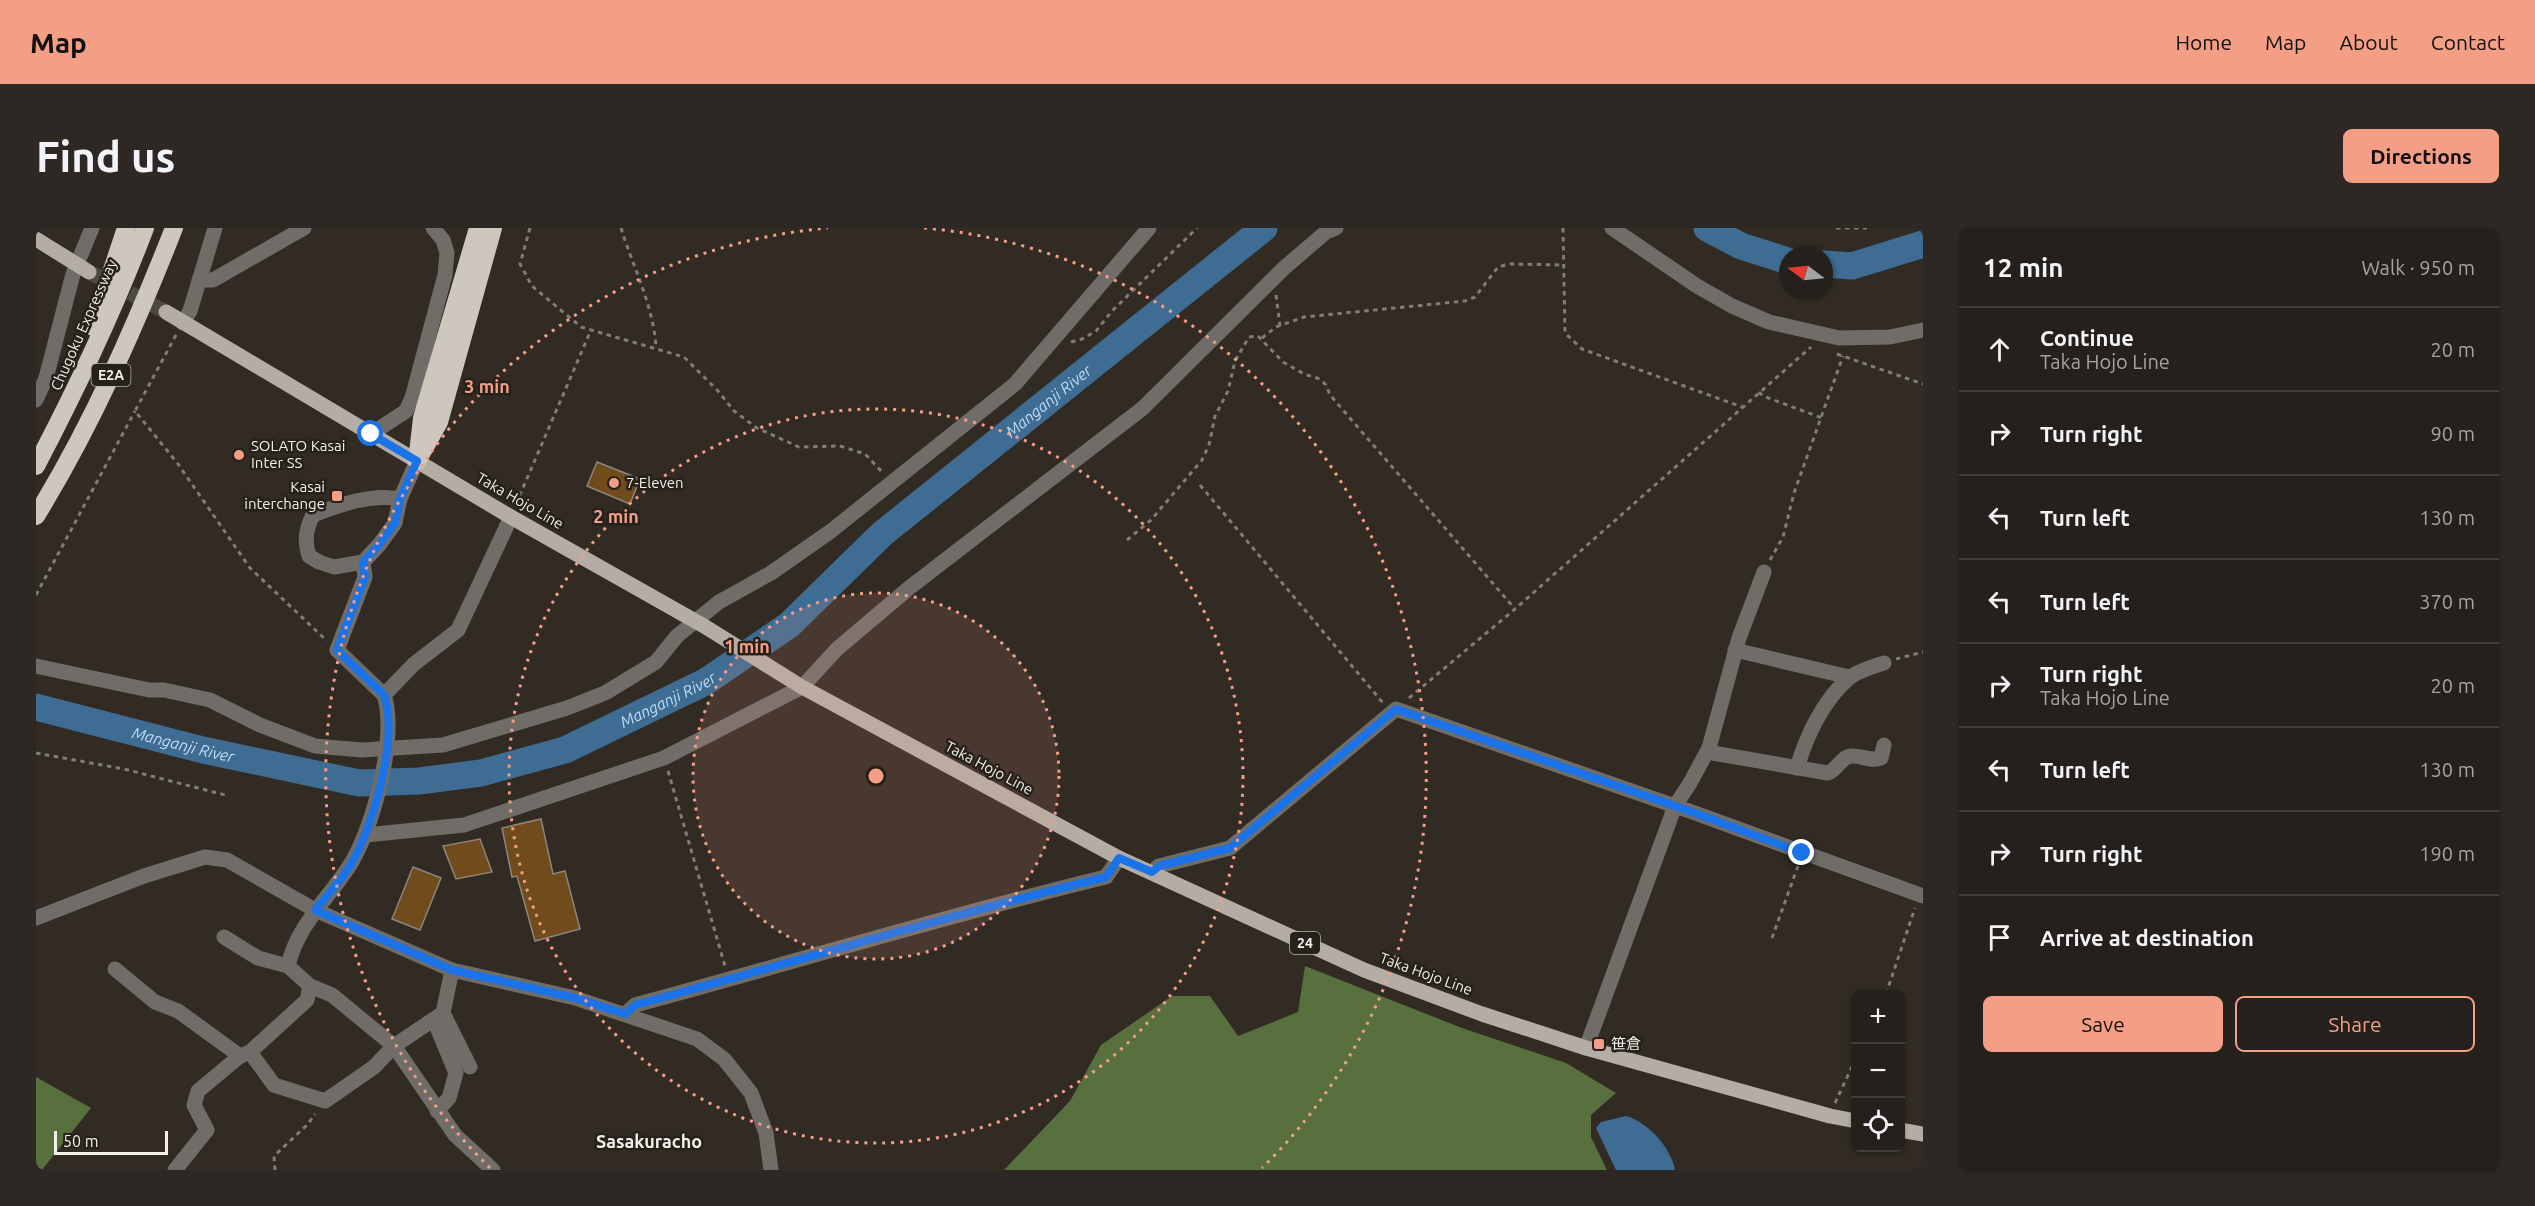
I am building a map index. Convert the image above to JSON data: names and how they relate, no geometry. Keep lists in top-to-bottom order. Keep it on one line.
{"streets":{"highway":["Chugoku Expressway","E2A"],"main road":["Taka Hojo Line","24"]},"districts":["Sasakuracho"],"water":["Manganji River"],"places":{"other":["SOLATO Kasai Inter SS","7-Eleven"],"transit":["Kasai interchange","笹倉"]},"scale_bar":"50 m","north":"left","page":{"header":"Map","nav":["Home","Map","About","Contact"],"buttons":["Directions",["Save","Share"]],"title":"Find us","heading":["12 min","Walk · 950 m"],"list":[["Continue","Taka Hojo Line","20 m"],["Turn right","90 m"],["Turn left","130 m"],["Turn left","370 m"],["Turn right","Taka Hojo Line","20 m"],["Turn left","130 m"],["Turn right","190 m"],"Arrive at destination"],"map_buttons":["+","−"],"scale":"50 m"},"rings":["3 min","2 min","1 min"]}
